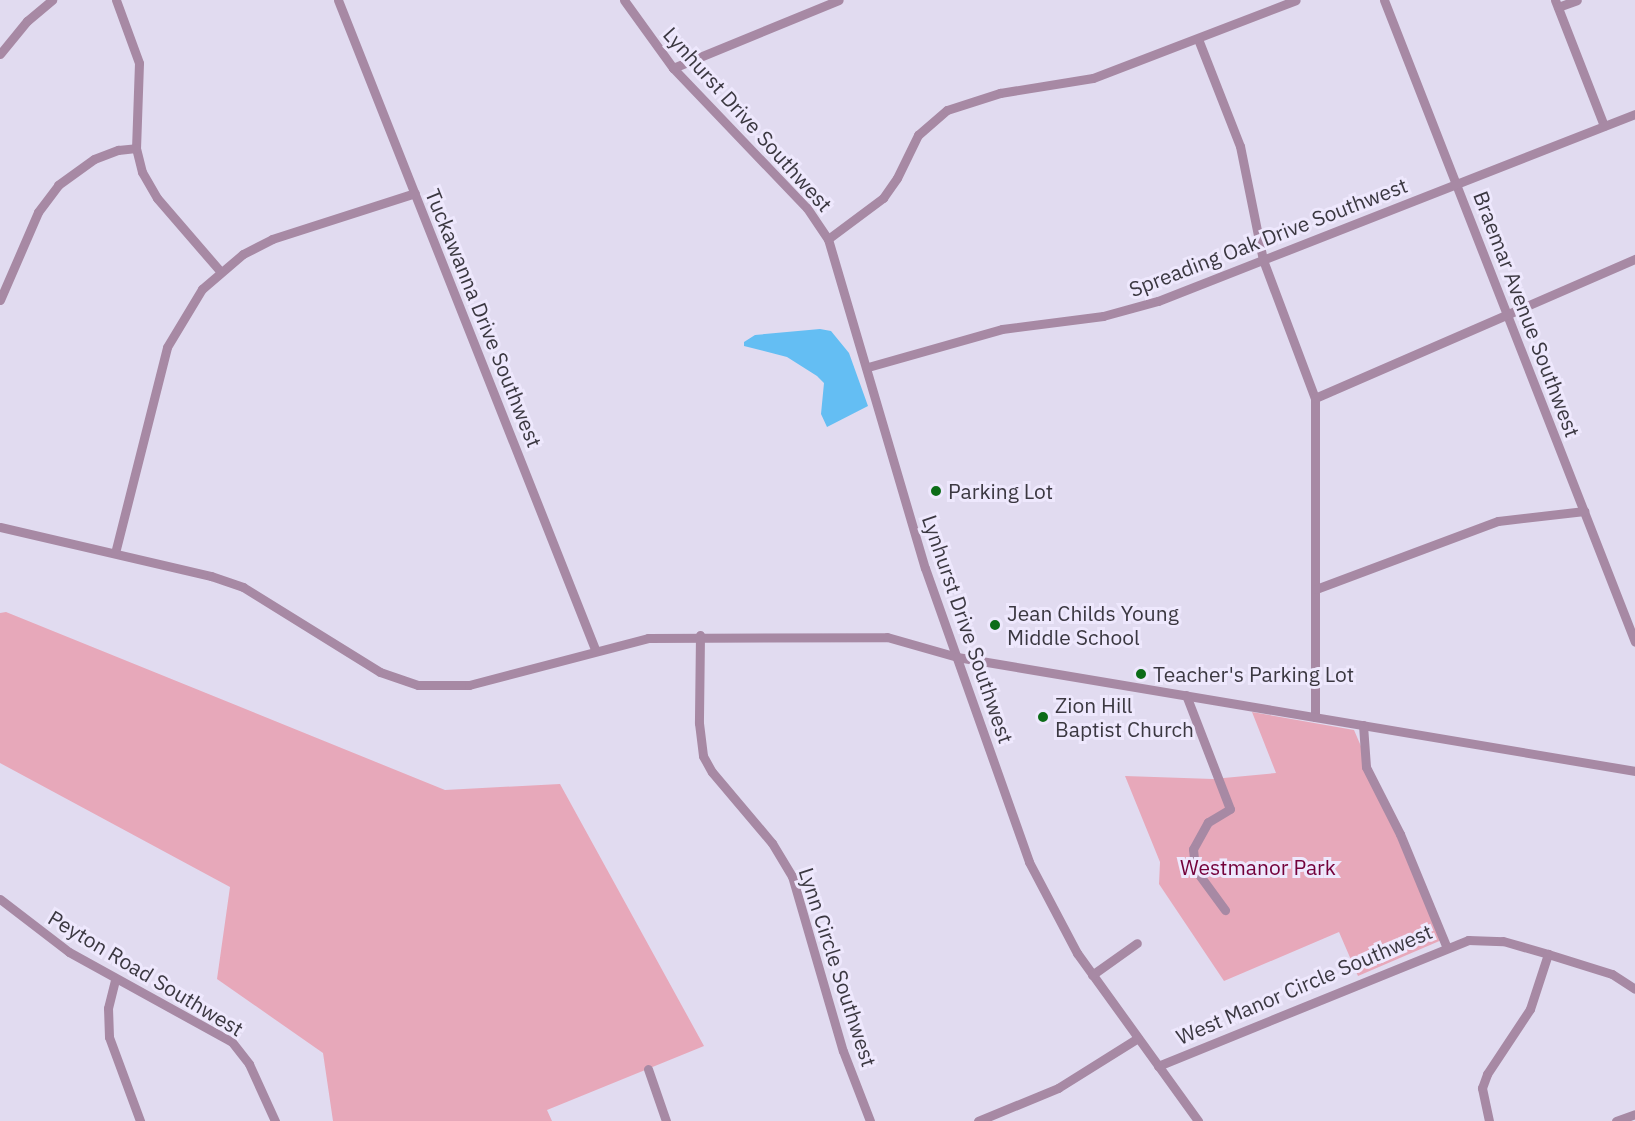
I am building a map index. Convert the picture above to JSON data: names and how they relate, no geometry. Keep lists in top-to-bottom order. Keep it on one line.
{"streets":{"street":["Lynhurst Drive Southwest","Spreading Oak Drive Southwest","Braemar Avenue Southwest","Tuckawanna Drive Southwest","Lynn Circle Southwest","Peyton Road Southwest","West Manor Circle Southwest"]},"crossings":[["Lynhurst Drive Southwest","Spreading Oak Drive Southwest"],["Lynhurst Drive Southwest","West Manor Circle Southwest"],["Spreading Oak Drive Southwest","Braemar Avenue Southwest"]],"parks":["Westmanor Park"],"places":["Parking Lot","Jean Childs Young Middle School","Teacher's Parking Lot","Zion Hill Baptist Church"]}
